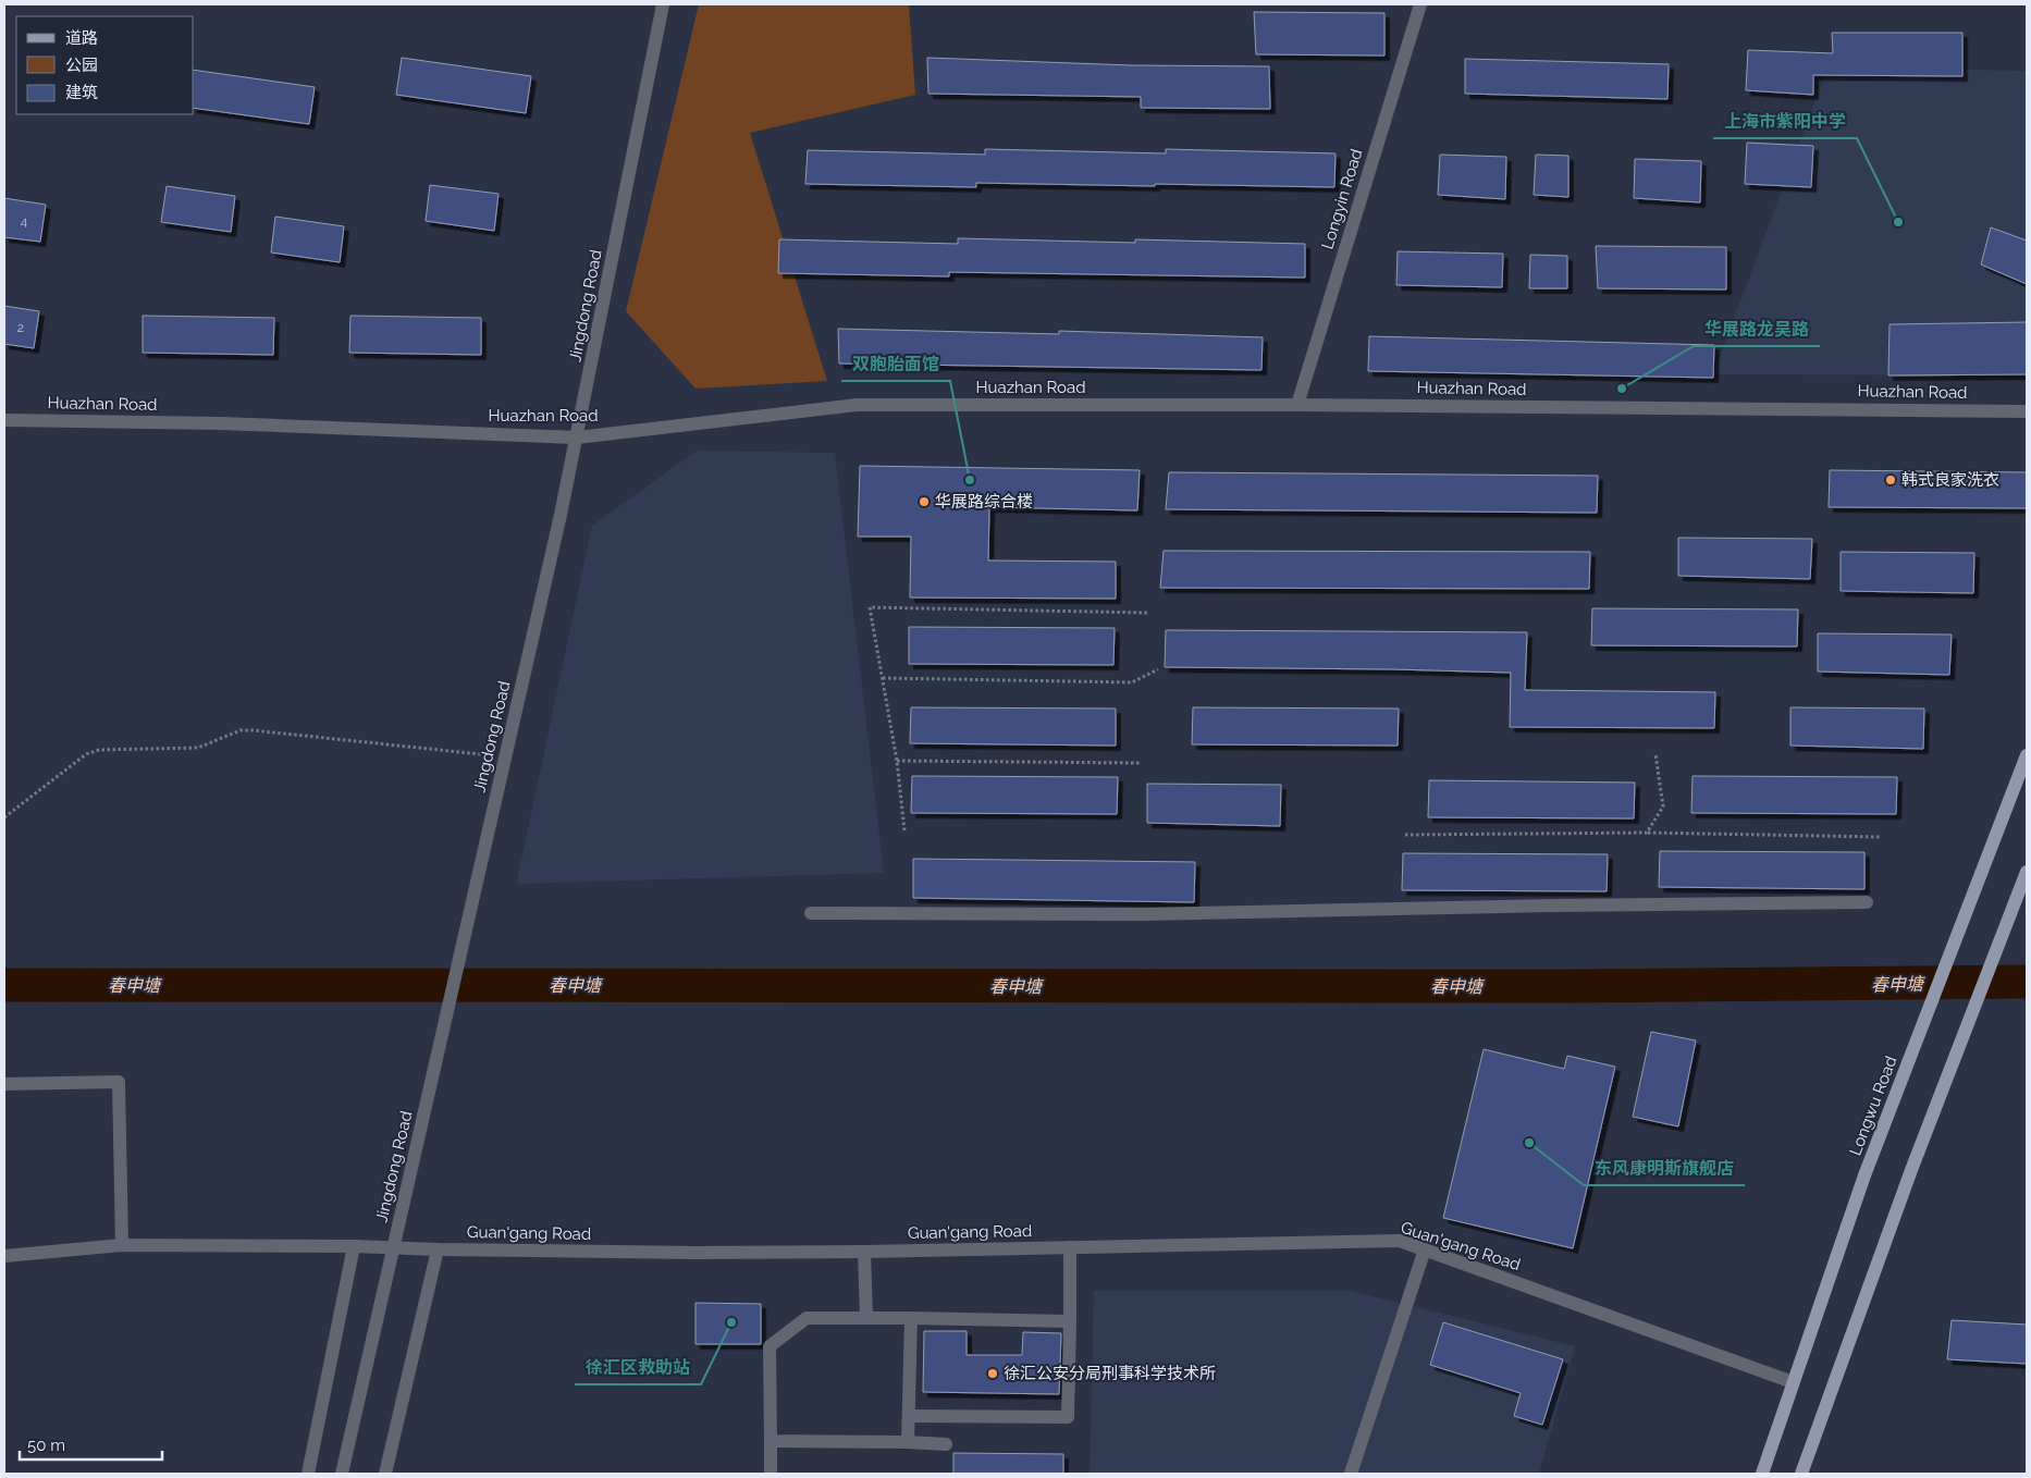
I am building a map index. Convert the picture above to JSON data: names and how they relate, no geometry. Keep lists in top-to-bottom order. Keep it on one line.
{"streets":{"main road":["Longwu Road"],"street":["Longyin Road","Jingdong Road","Huazhan Road","Guan'gang Road"]},"crossings":[["Longyin Road","Huazhan Road"],["Jingdong Road","Huazhan Road"],["Longwu Road","Guan'gang Road"]],"water":["春申塘"],"places":["上海市紫阳中学","华展路龙吴路","双胞胎面馆","韩式良家洗衣","华展路综合楼","东风康明斯旗舰店","徐汇区救助站","徐汇公安分局刑事科学技术所"],"house_numbers":["4","2"],"legend":["道路","公园","建筑"],"scale_bar":"50 m"}
